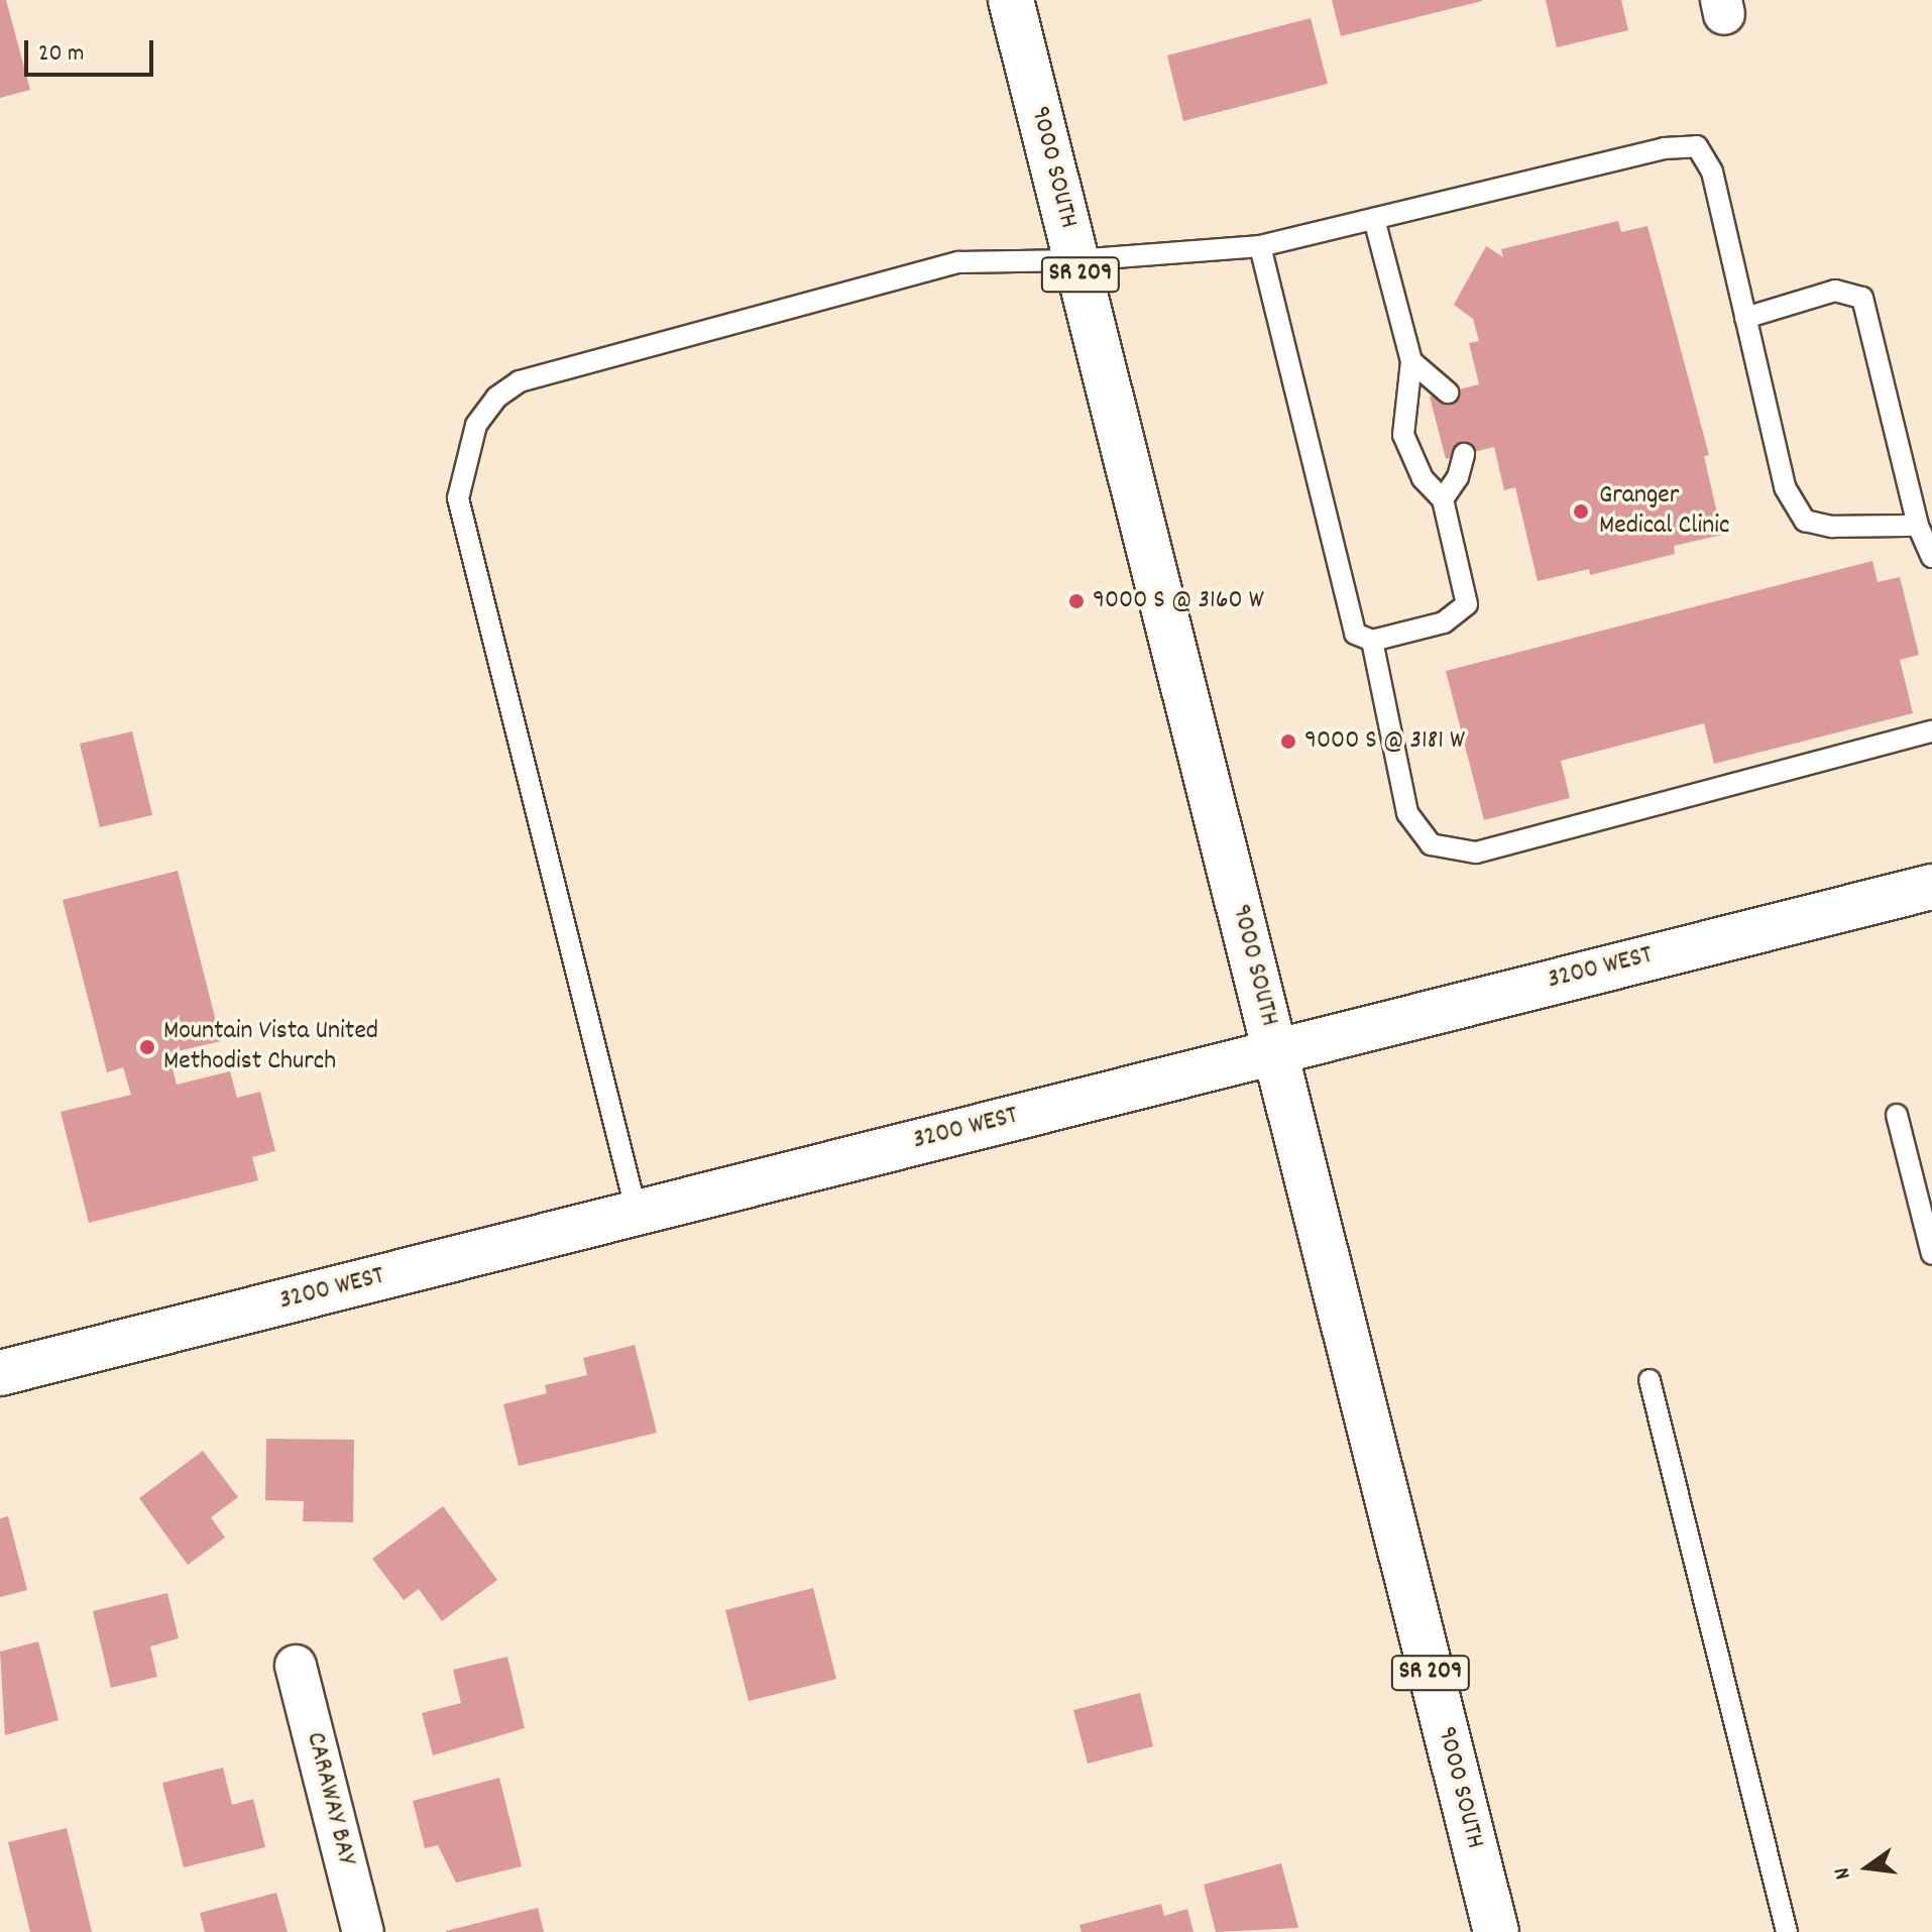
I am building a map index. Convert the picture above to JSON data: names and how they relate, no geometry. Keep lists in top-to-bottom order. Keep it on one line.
{"streets":{"main road":["9000 SOUTH","SR 209","3200 WEST"],"street":["CARAWAY BAY"]},"crossings":[["9000 SOUTH","3200 WEST"]],"places":["Granger Medical Clinic","9000 S @ 3160 W","9000 S @ 3181 W","Mountain Vista United Methodist Church"],"scale_bar":"20 m","north":"left"}
